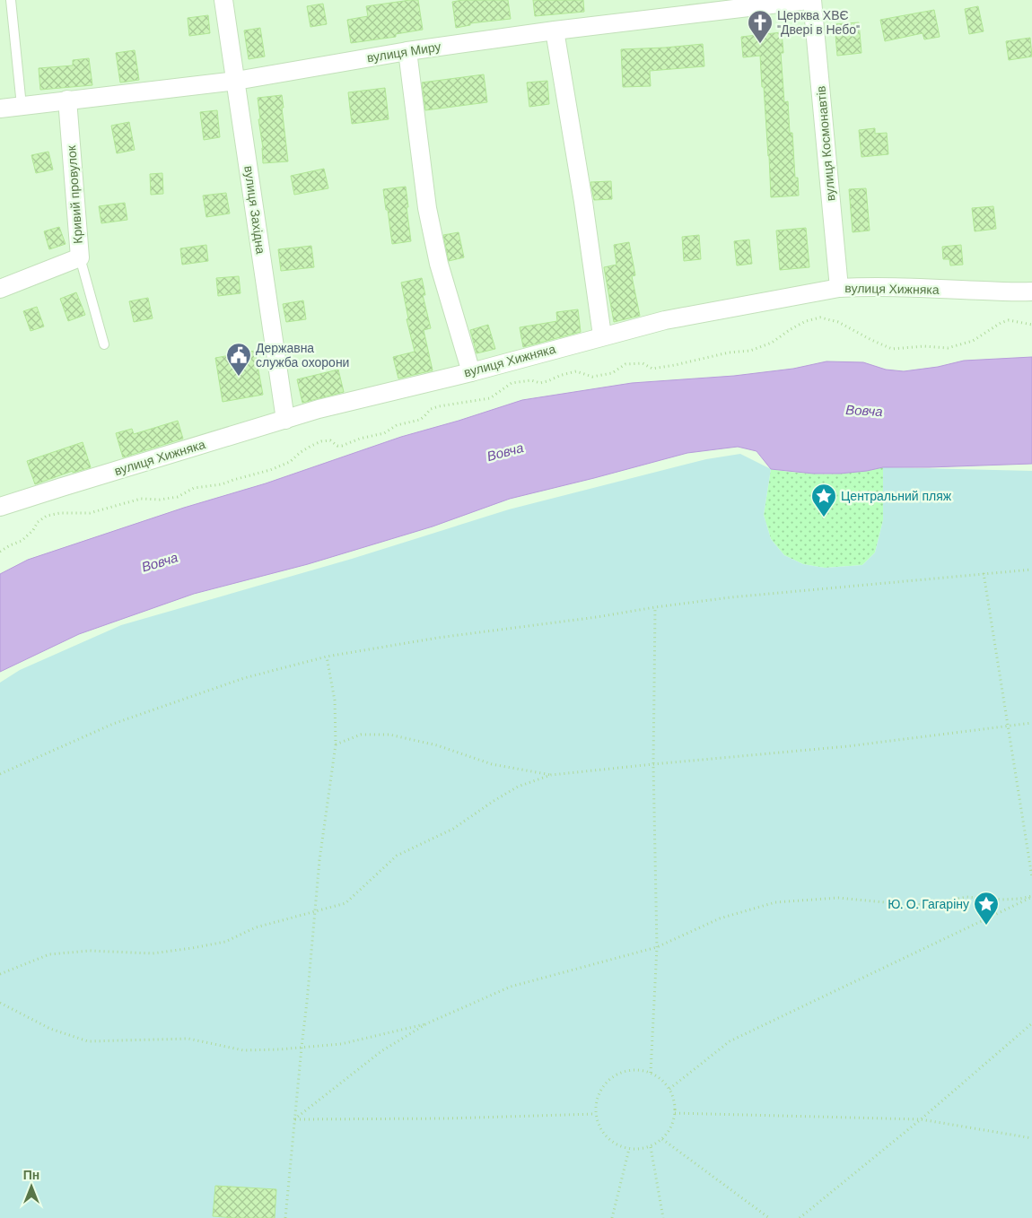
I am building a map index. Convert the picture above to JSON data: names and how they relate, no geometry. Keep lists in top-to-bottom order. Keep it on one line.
{"streets":{"street":["вулиця Миру","вулиця Космонавтів","Кривий провулок","вулиця Західна","вулиця Хижняка"]},"crossings":[["вулиця Миру","Кривий провулок"],["вулиця Миру","вулиця Західна"],["вулиця Космонавтів","вулиця Хижняка"],["вулиця Західна","вулиця Хижняка"]],"water":["Вовча"],"places":{"church":["Церква ХВЄ \"Двері в Небо\""],"public building":["Державна служба охорони"],"place":["Центральний пляж","Ю. О. Гагаріну"]},"north":"top"}
